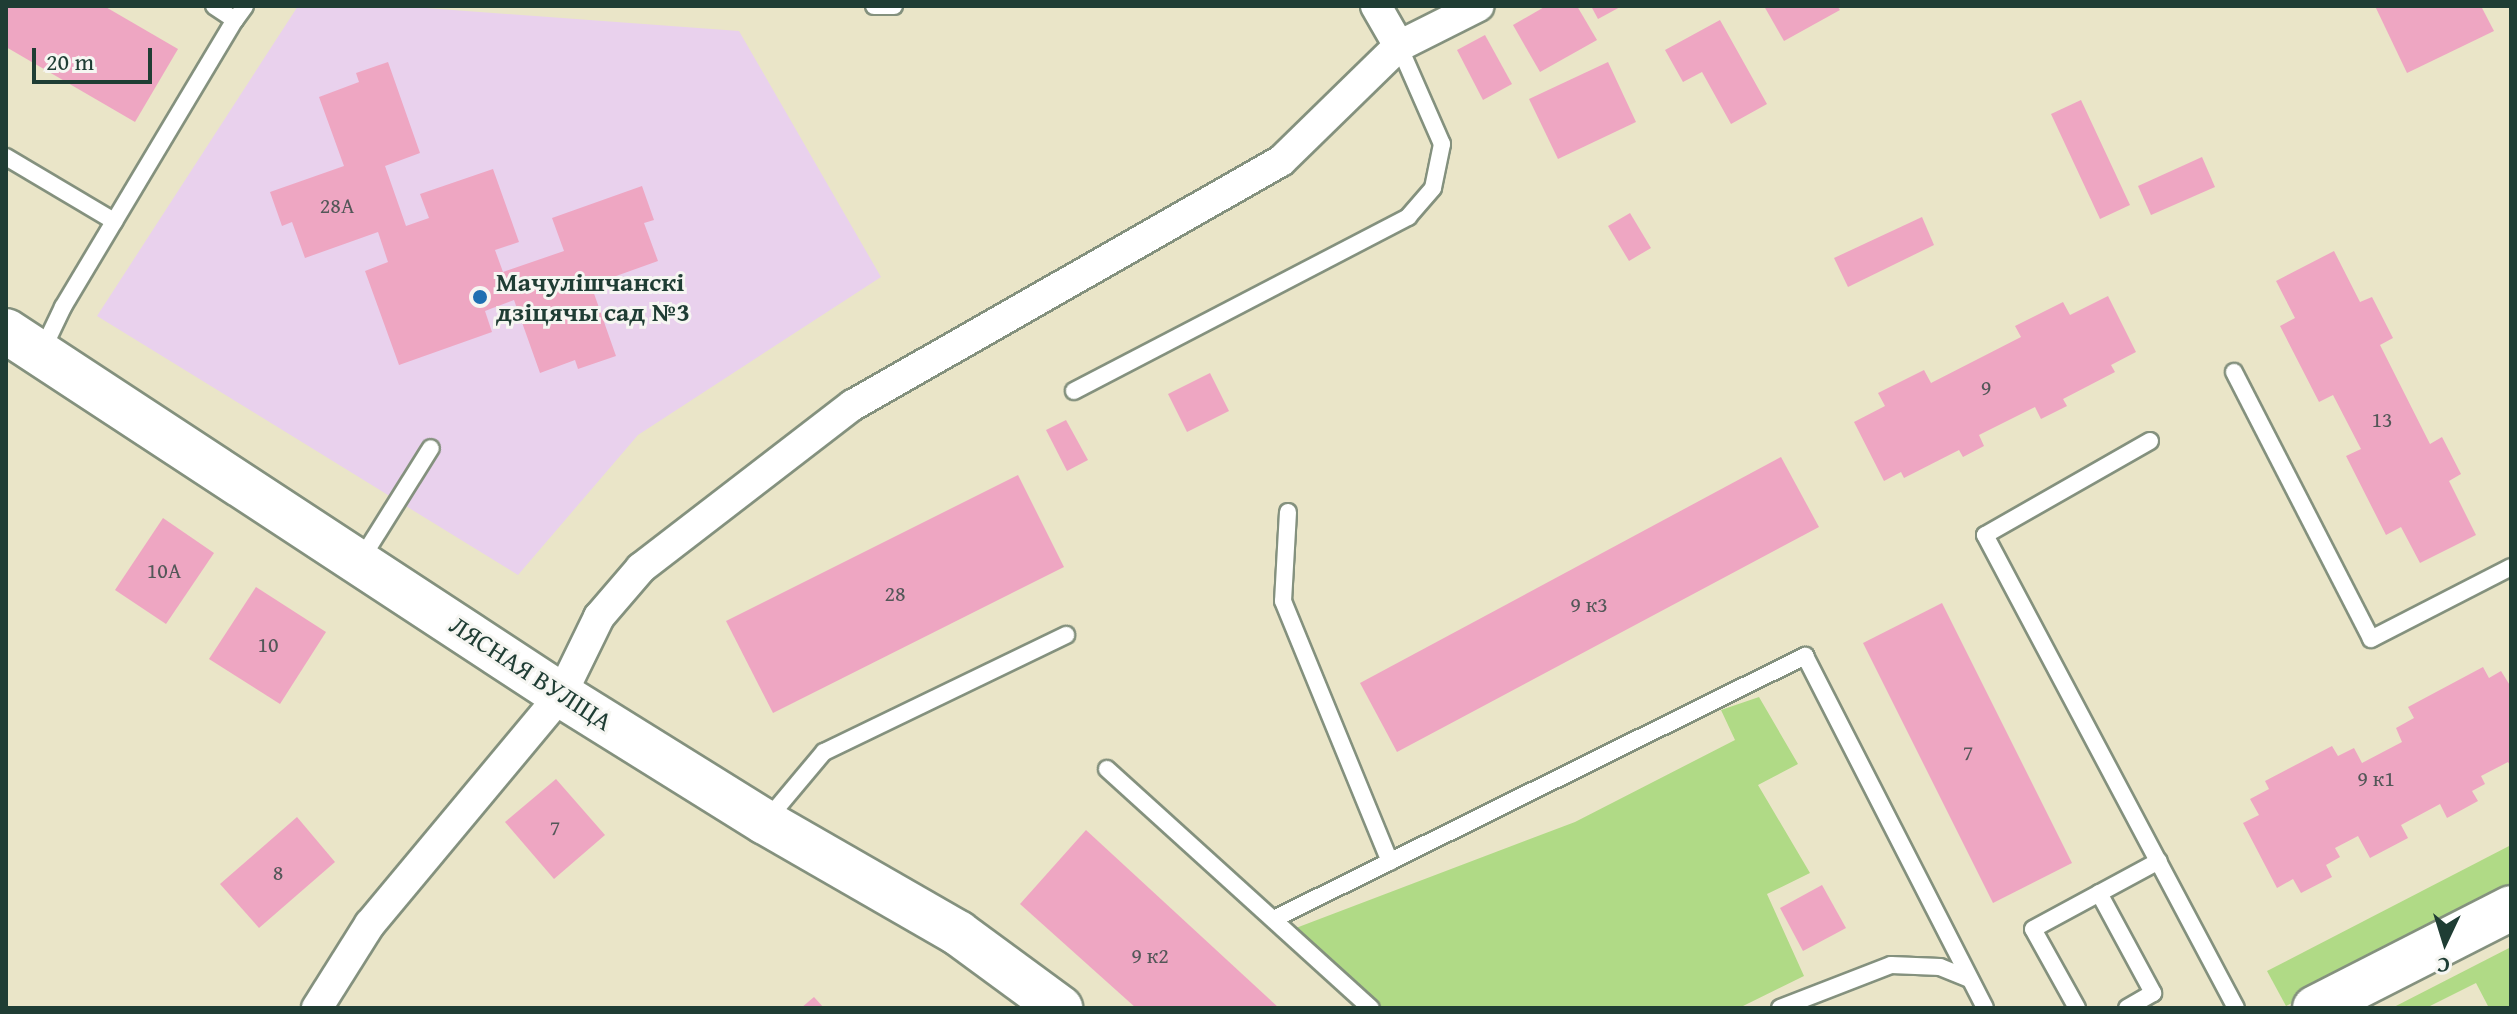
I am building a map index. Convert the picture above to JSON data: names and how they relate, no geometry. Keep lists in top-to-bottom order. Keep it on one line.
{"streets":{"main road":["ЛЯСНАЯ ВУЛІЦА"]},"places":["Мачулішчанскі дзіцячы сад №3"],"house_numbers":["28А","9","13","10А","28","9 к3","10","7","9 к1","7","8","9 к2"],"scale_bar":"20 m","north":"bottom"}
